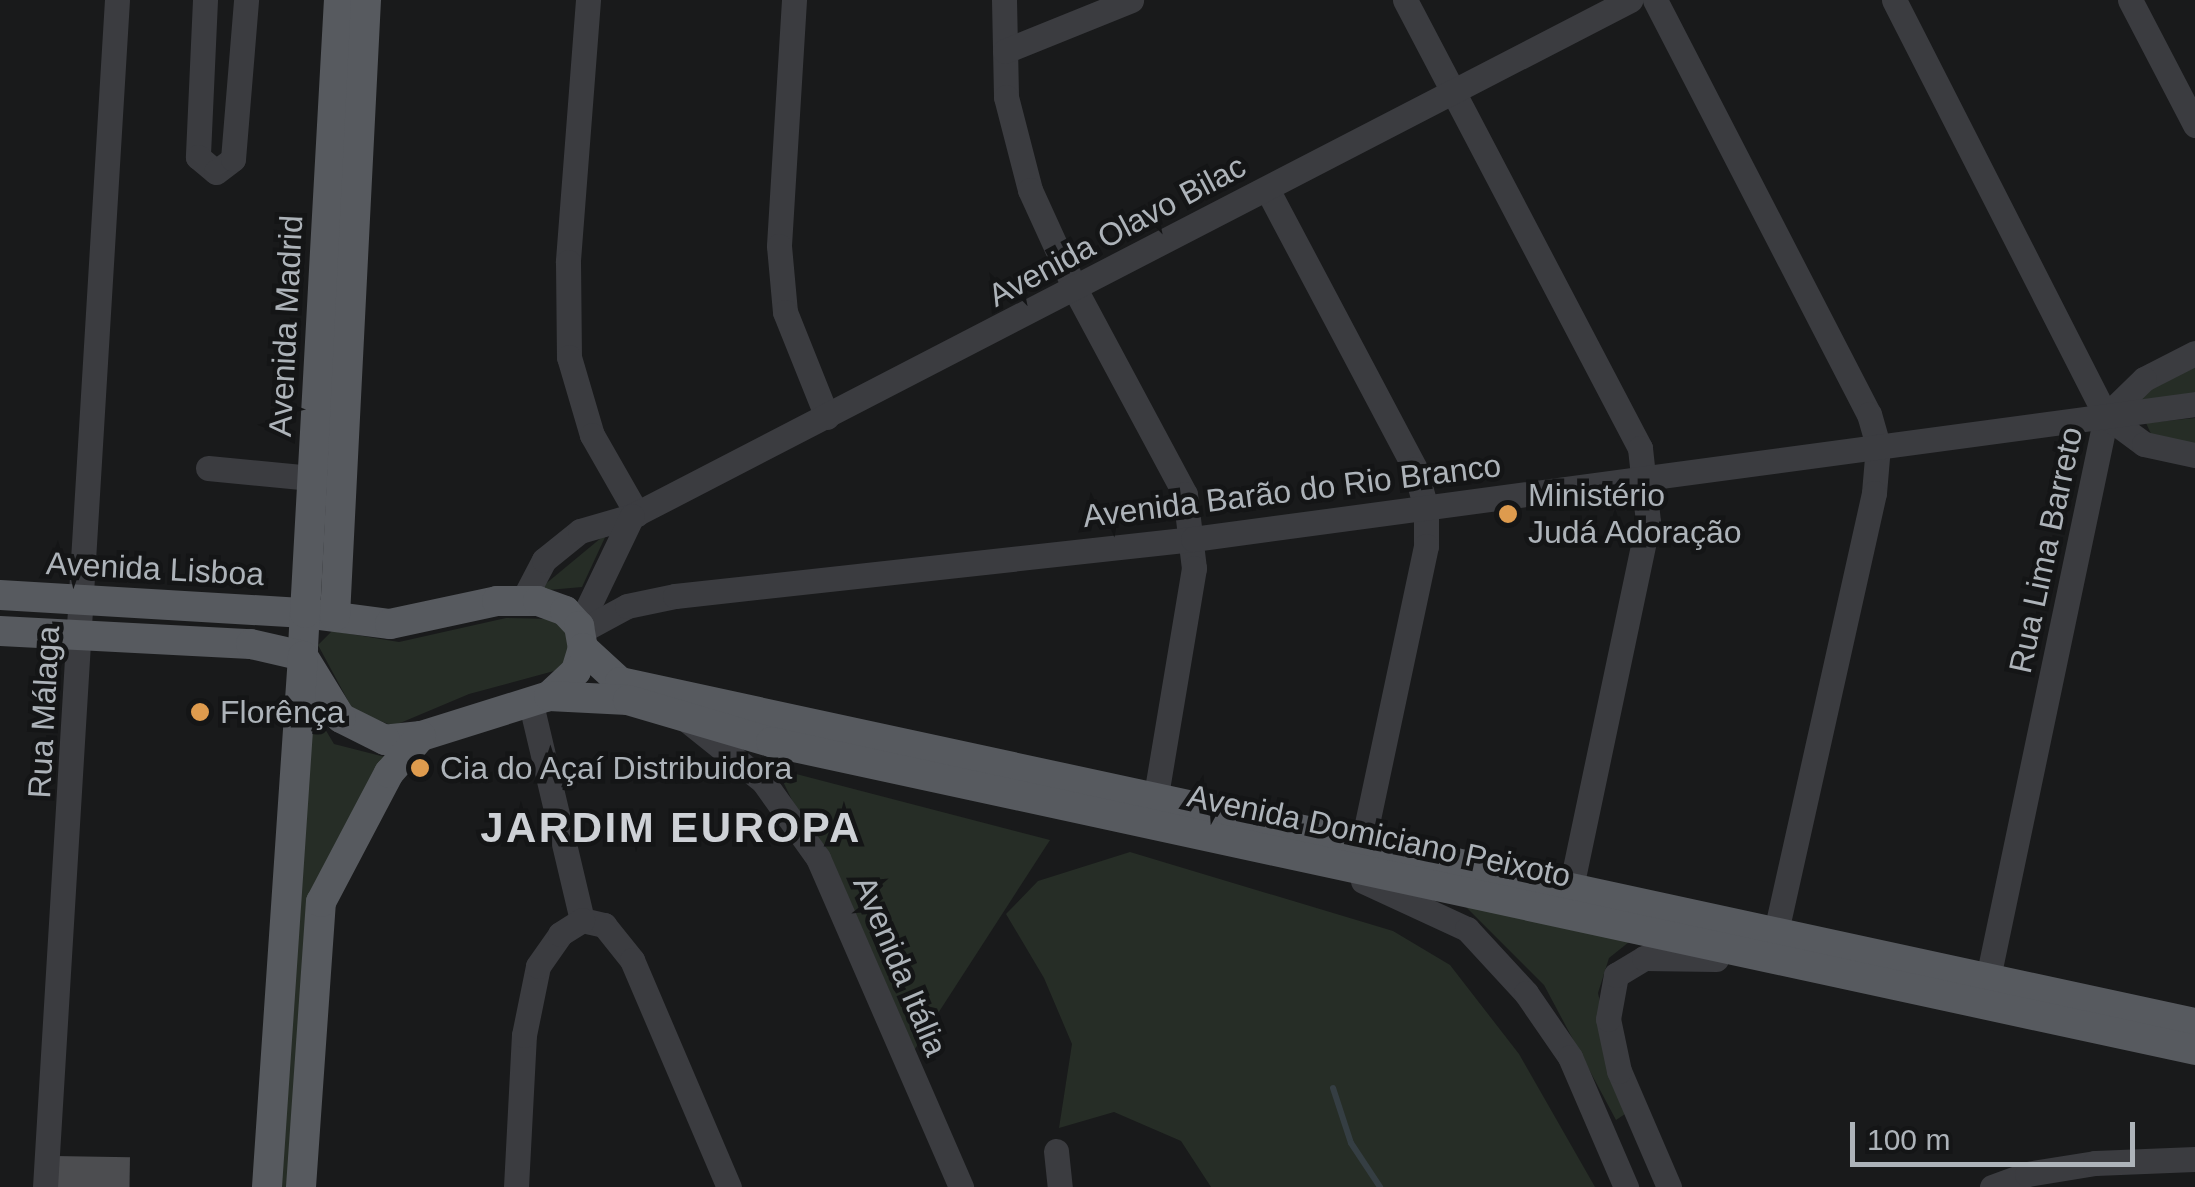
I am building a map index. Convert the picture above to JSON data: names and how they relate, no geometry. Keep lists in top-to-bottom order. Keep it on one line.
{"streets":{"main road":["Avenida Madrid","Avenida Lisboa","Avenida Domiciano Peixoto"],"street":["Avenida Olavo Bilac","Avenida Barão do Rio Branco","Rua Lima Barreto","Rua Málaga","Avenida Itália"]},"crossings":[["Avenida Olavo Bilac","Avenida Lisboa"],["Avenida Olavo Bilac","Avenida Domiciano Peixoto"],["Avenida Madrid","Avenida Lisboa"],["Avenida Barão do Rio Branco","Rua Lima Barreto"],["Avenida Barão do Rio Branco","Avenida Domiciano Peixoto"],["Rua Lima Barreto","Avenida Domiciano Peixoto"],["Avenida Lisboa","Rua Málaga"],["Avenida Lisboa","Avenida Domiciano Peixoto"],["Avenida Domiciano Peixoto","Avenida Itália"]],"districts":["JARDIM EUROPA"],"places":["Ministério Judá Adoração","Florênça","Cia do Açaí Distribuidora"],"scale_bar":"100 m"}
